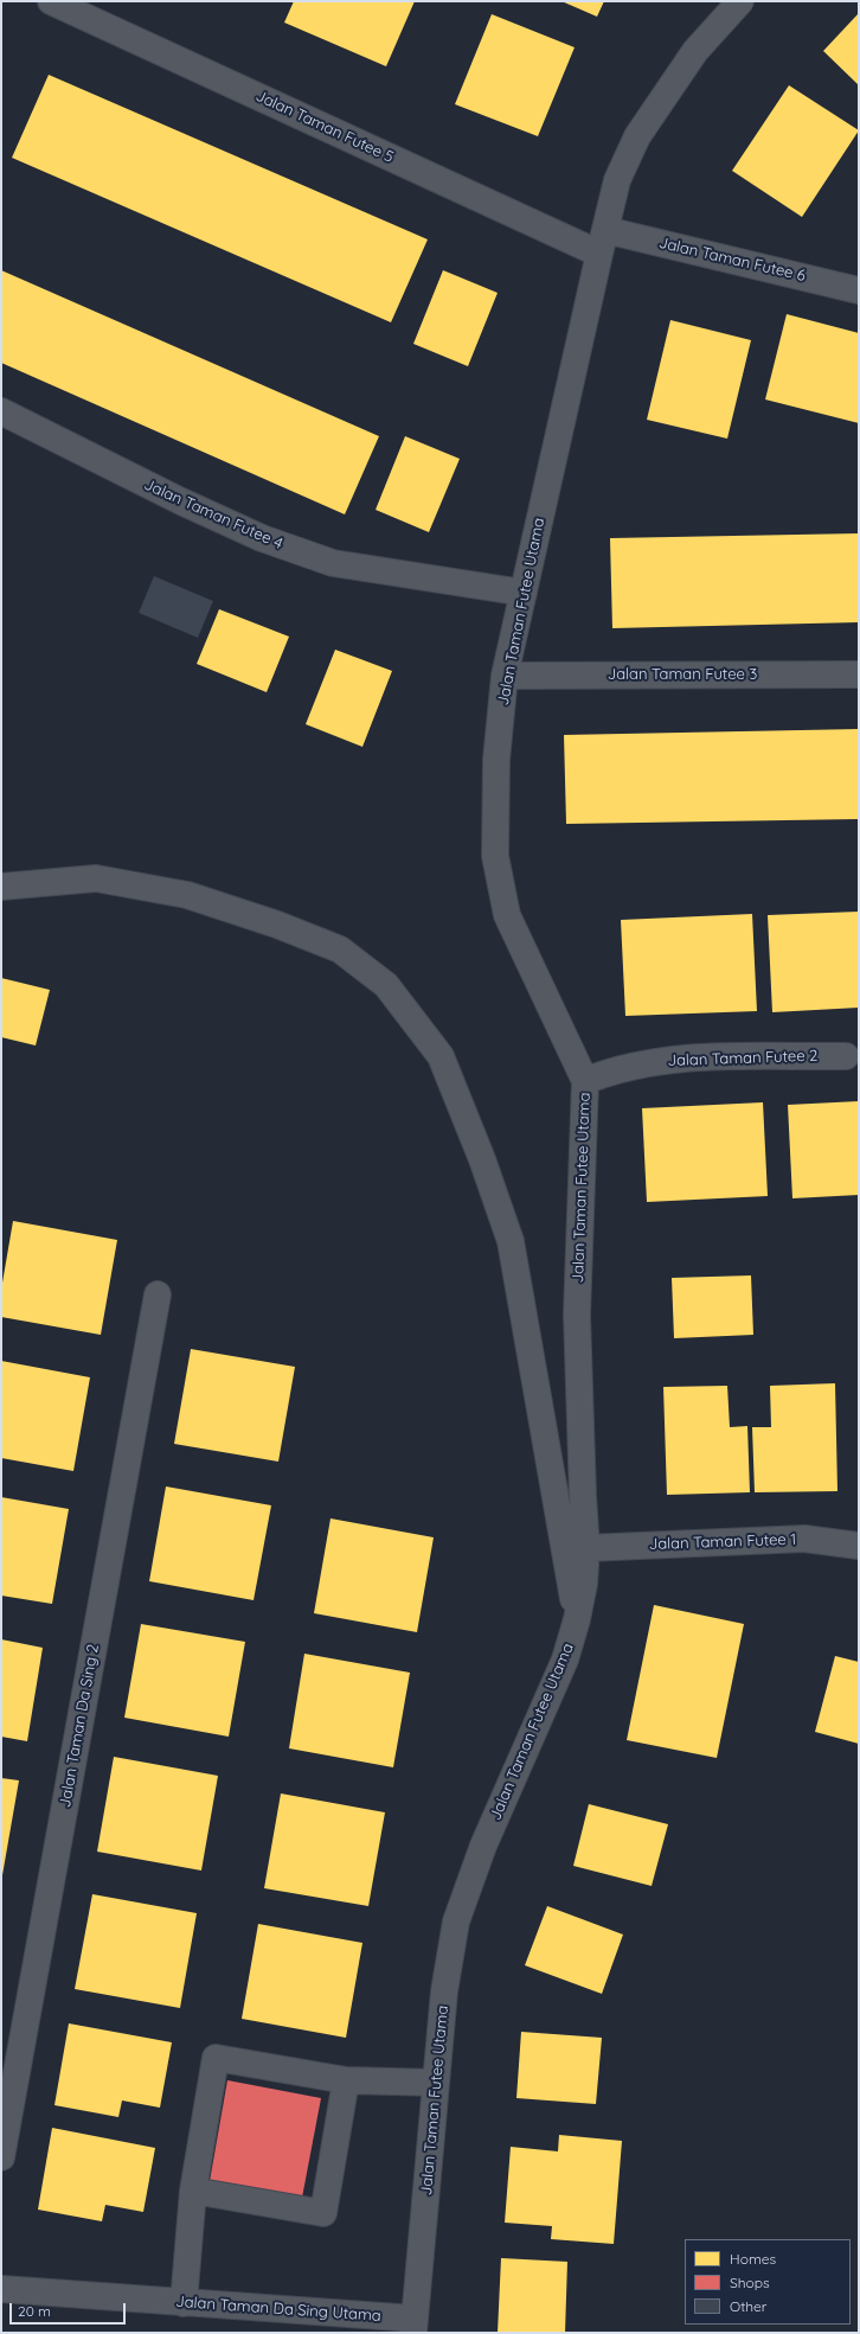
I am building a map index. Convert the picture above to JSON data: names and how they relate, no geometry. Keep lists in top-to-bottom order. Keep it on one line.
{"streets":{"street":["Jalan Taman Futee 5","Jalan Taman Futee 6","Jalan Taman Futee 4","Jalan Taman Futee Utama","Jalan Taman Futee 3","Jalan Taman Futee 2","Jalan Taman Futee 1","Jalan Taman Da Sing 2","Jalan Taman Da Sing Utama"]},"crossings":[["Jalan Taman Futee 5","Jalan Taman Futee 6"],["Jalan Taman Futee 5","Jalan Taman Futee Utama"],["Jalan Taman Futee 6","Jalan Taman Futee Utama"],["Jalan Taman Futee 4","Jalan Taman Futee Utama"],["Jalan Taman Futee Utama","Jalan Taman Futee 3"],["Jalan Taman Futee Utama","Jalan Taman Futee 2"],["Jalan Taman Futee Utama","Jalan Taman Futee 1"],["Jalan Taman Futee Utama","Jalan Taman Da Sing Utama"]],"legend":["Homes","Shops","Other"],"scale_bar":"20 m"}
